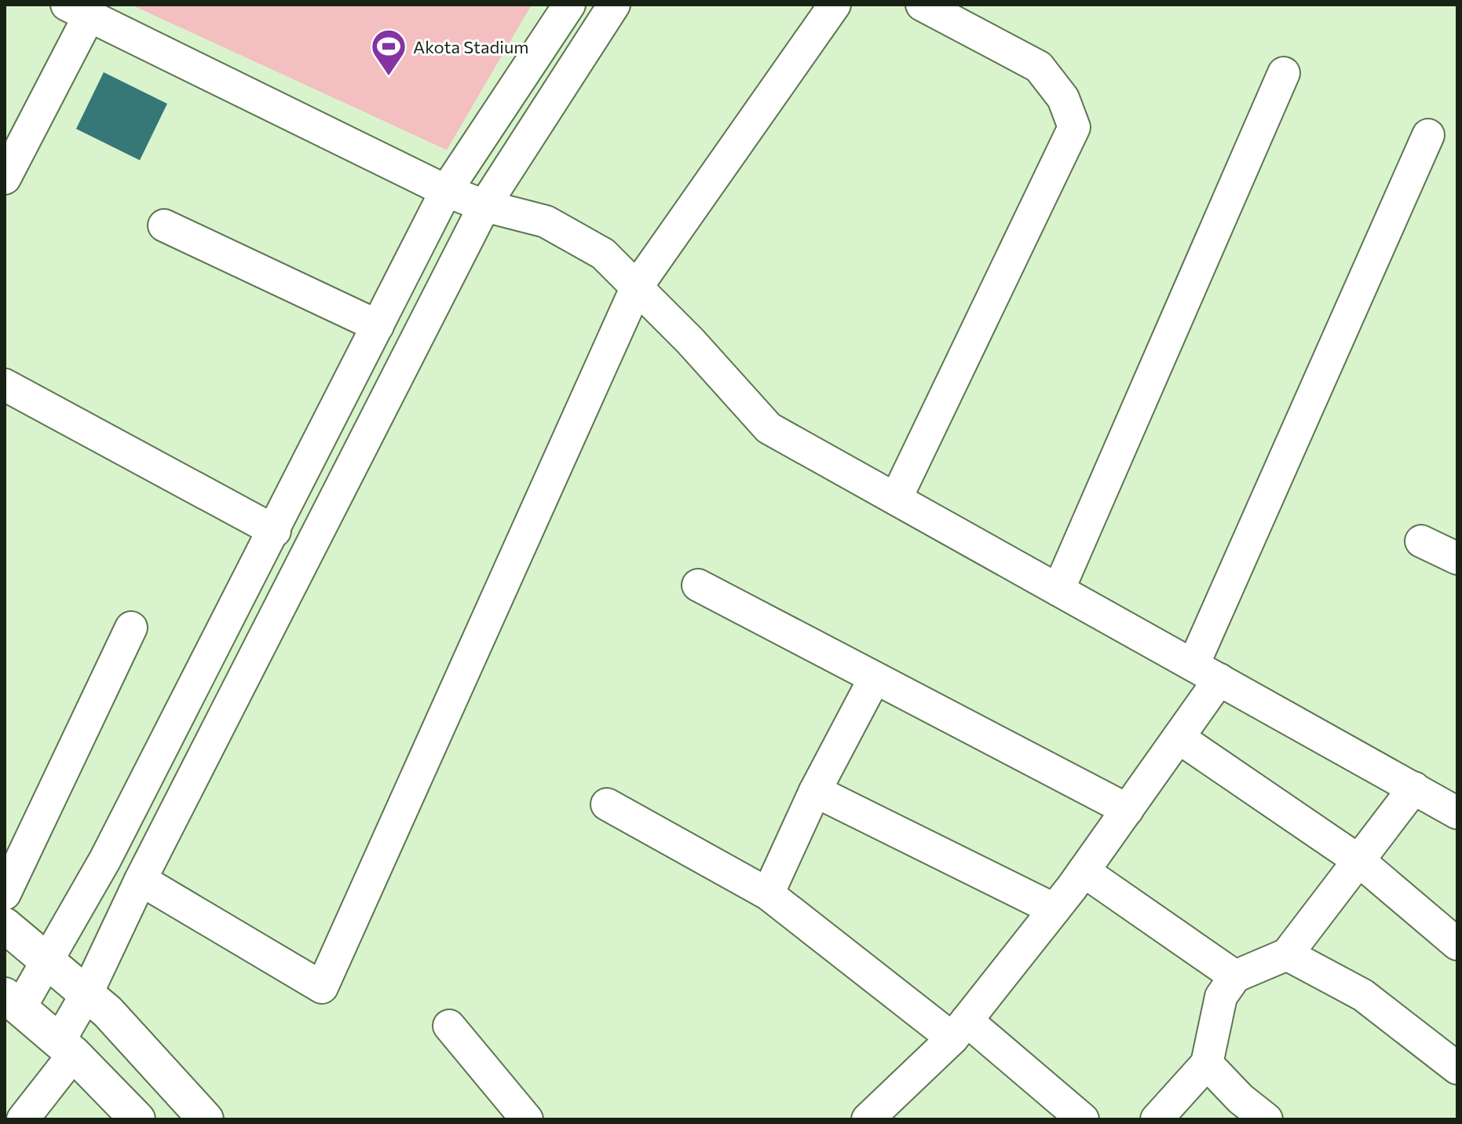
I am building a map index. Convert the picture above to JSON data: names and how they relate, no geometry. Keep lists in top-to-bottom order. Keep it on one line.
{"places":{"sports":["Akota Stadium"]}}
